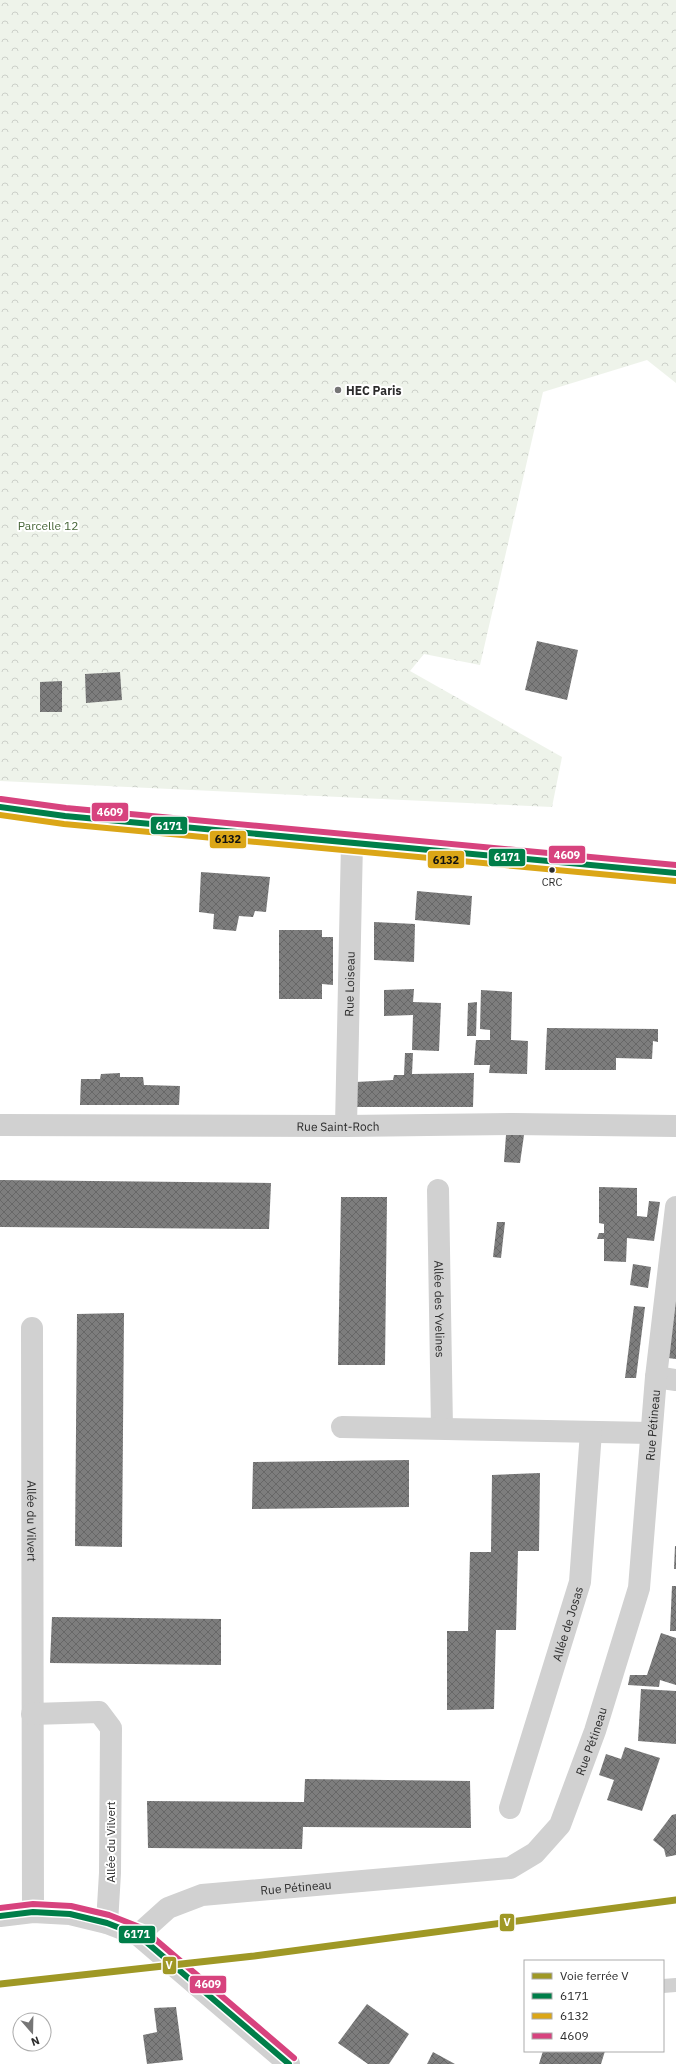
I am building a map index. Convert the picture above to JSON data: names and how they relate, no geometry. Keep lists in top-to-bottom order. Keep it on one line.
{"streets":{"street":["Rue Loiseau","Rue Saint-Roch","Allée des Yvelines","Rue Pétineau","Allée du Vilvert","Allée de Josas"]},"crossings":[["Rue Loiseau","Rue Saint-Roch"]],"parks":["Parcelle 12"],"places":["HEC Paris","CRC"],"lines":["transit line 4609","transit line 6171","transit line 6132","rail line V"],"legend":["Voie ferrée V","6171","6132","4609"],"north":"bottom"}
